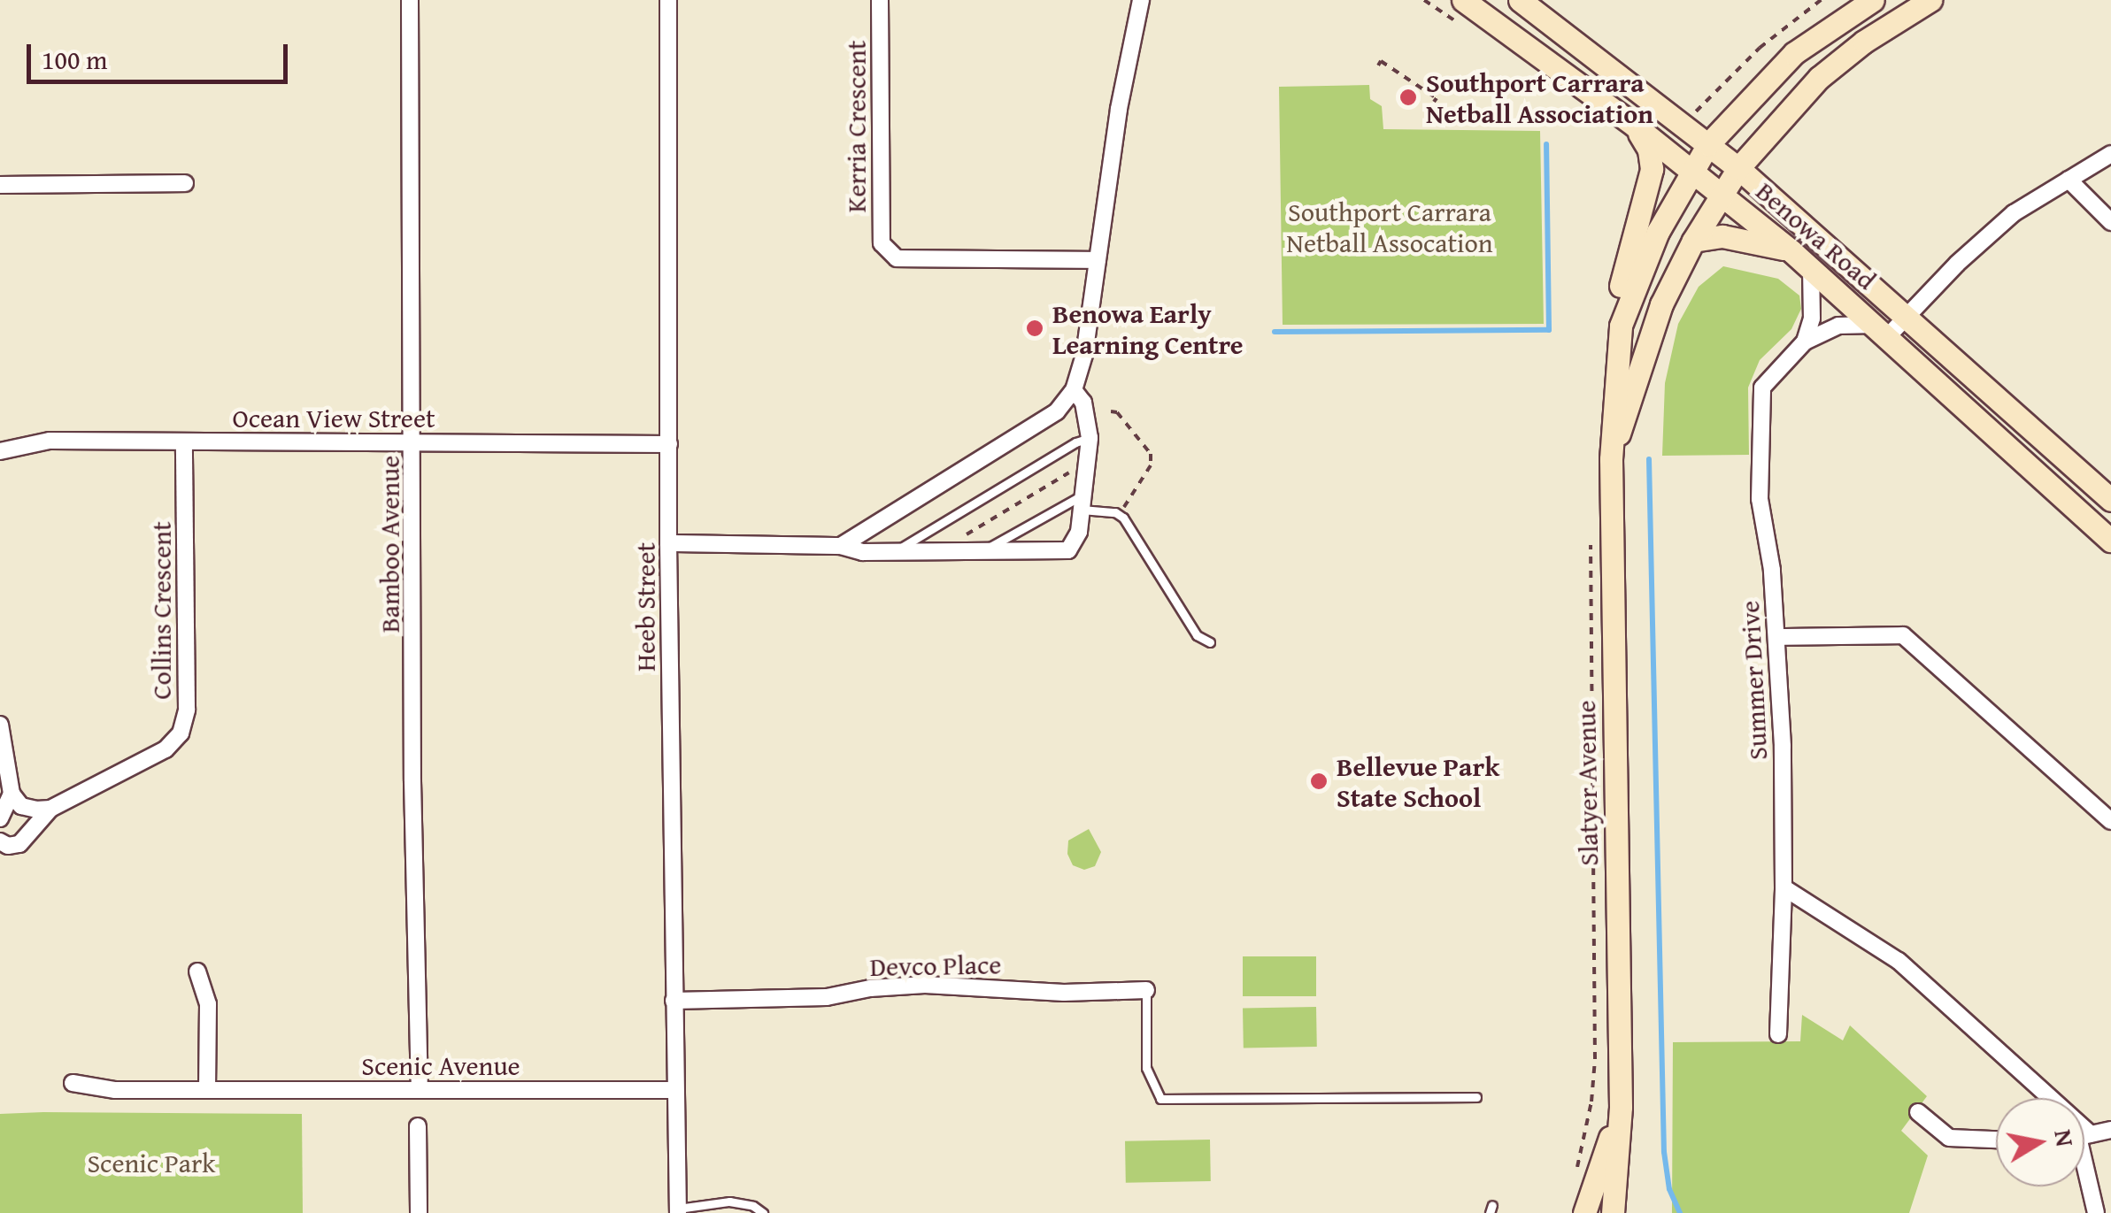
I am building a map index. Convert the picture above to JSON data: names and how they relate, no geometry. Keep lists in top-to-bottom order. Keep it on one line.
{"streets":{"main road":["Benowa Road","Slatyer Avenue"],"street":["Kerria Crescent","Ocean View Street","Bamboo Avenue","Heeb Street","Collins Crescent","Summer Drive","Devco Place","Scenic Avenue"]},"crossings":[["Benowa Road","Summer Drive"],["Benowa Road","Slatyer Avenue"],["Ocean View Street","Bamboo Avenue"],["Ocean View Street","Heeb Street"],["Ocean View Street","Collins Crescent"],["Bamboo Avenue","Scenic Avenue"],["Heeb Street","Devco Place"],["Heeb Street","Scenic Avenue"]],"parks":["Southport Carrara Netball Assocation","Scenic Park"],"places":["Southport Carrara Netball Association","Benowa Early Learning Centre","Bellevue Park State School"],"scale_bar":"100 m","north":"right"}
